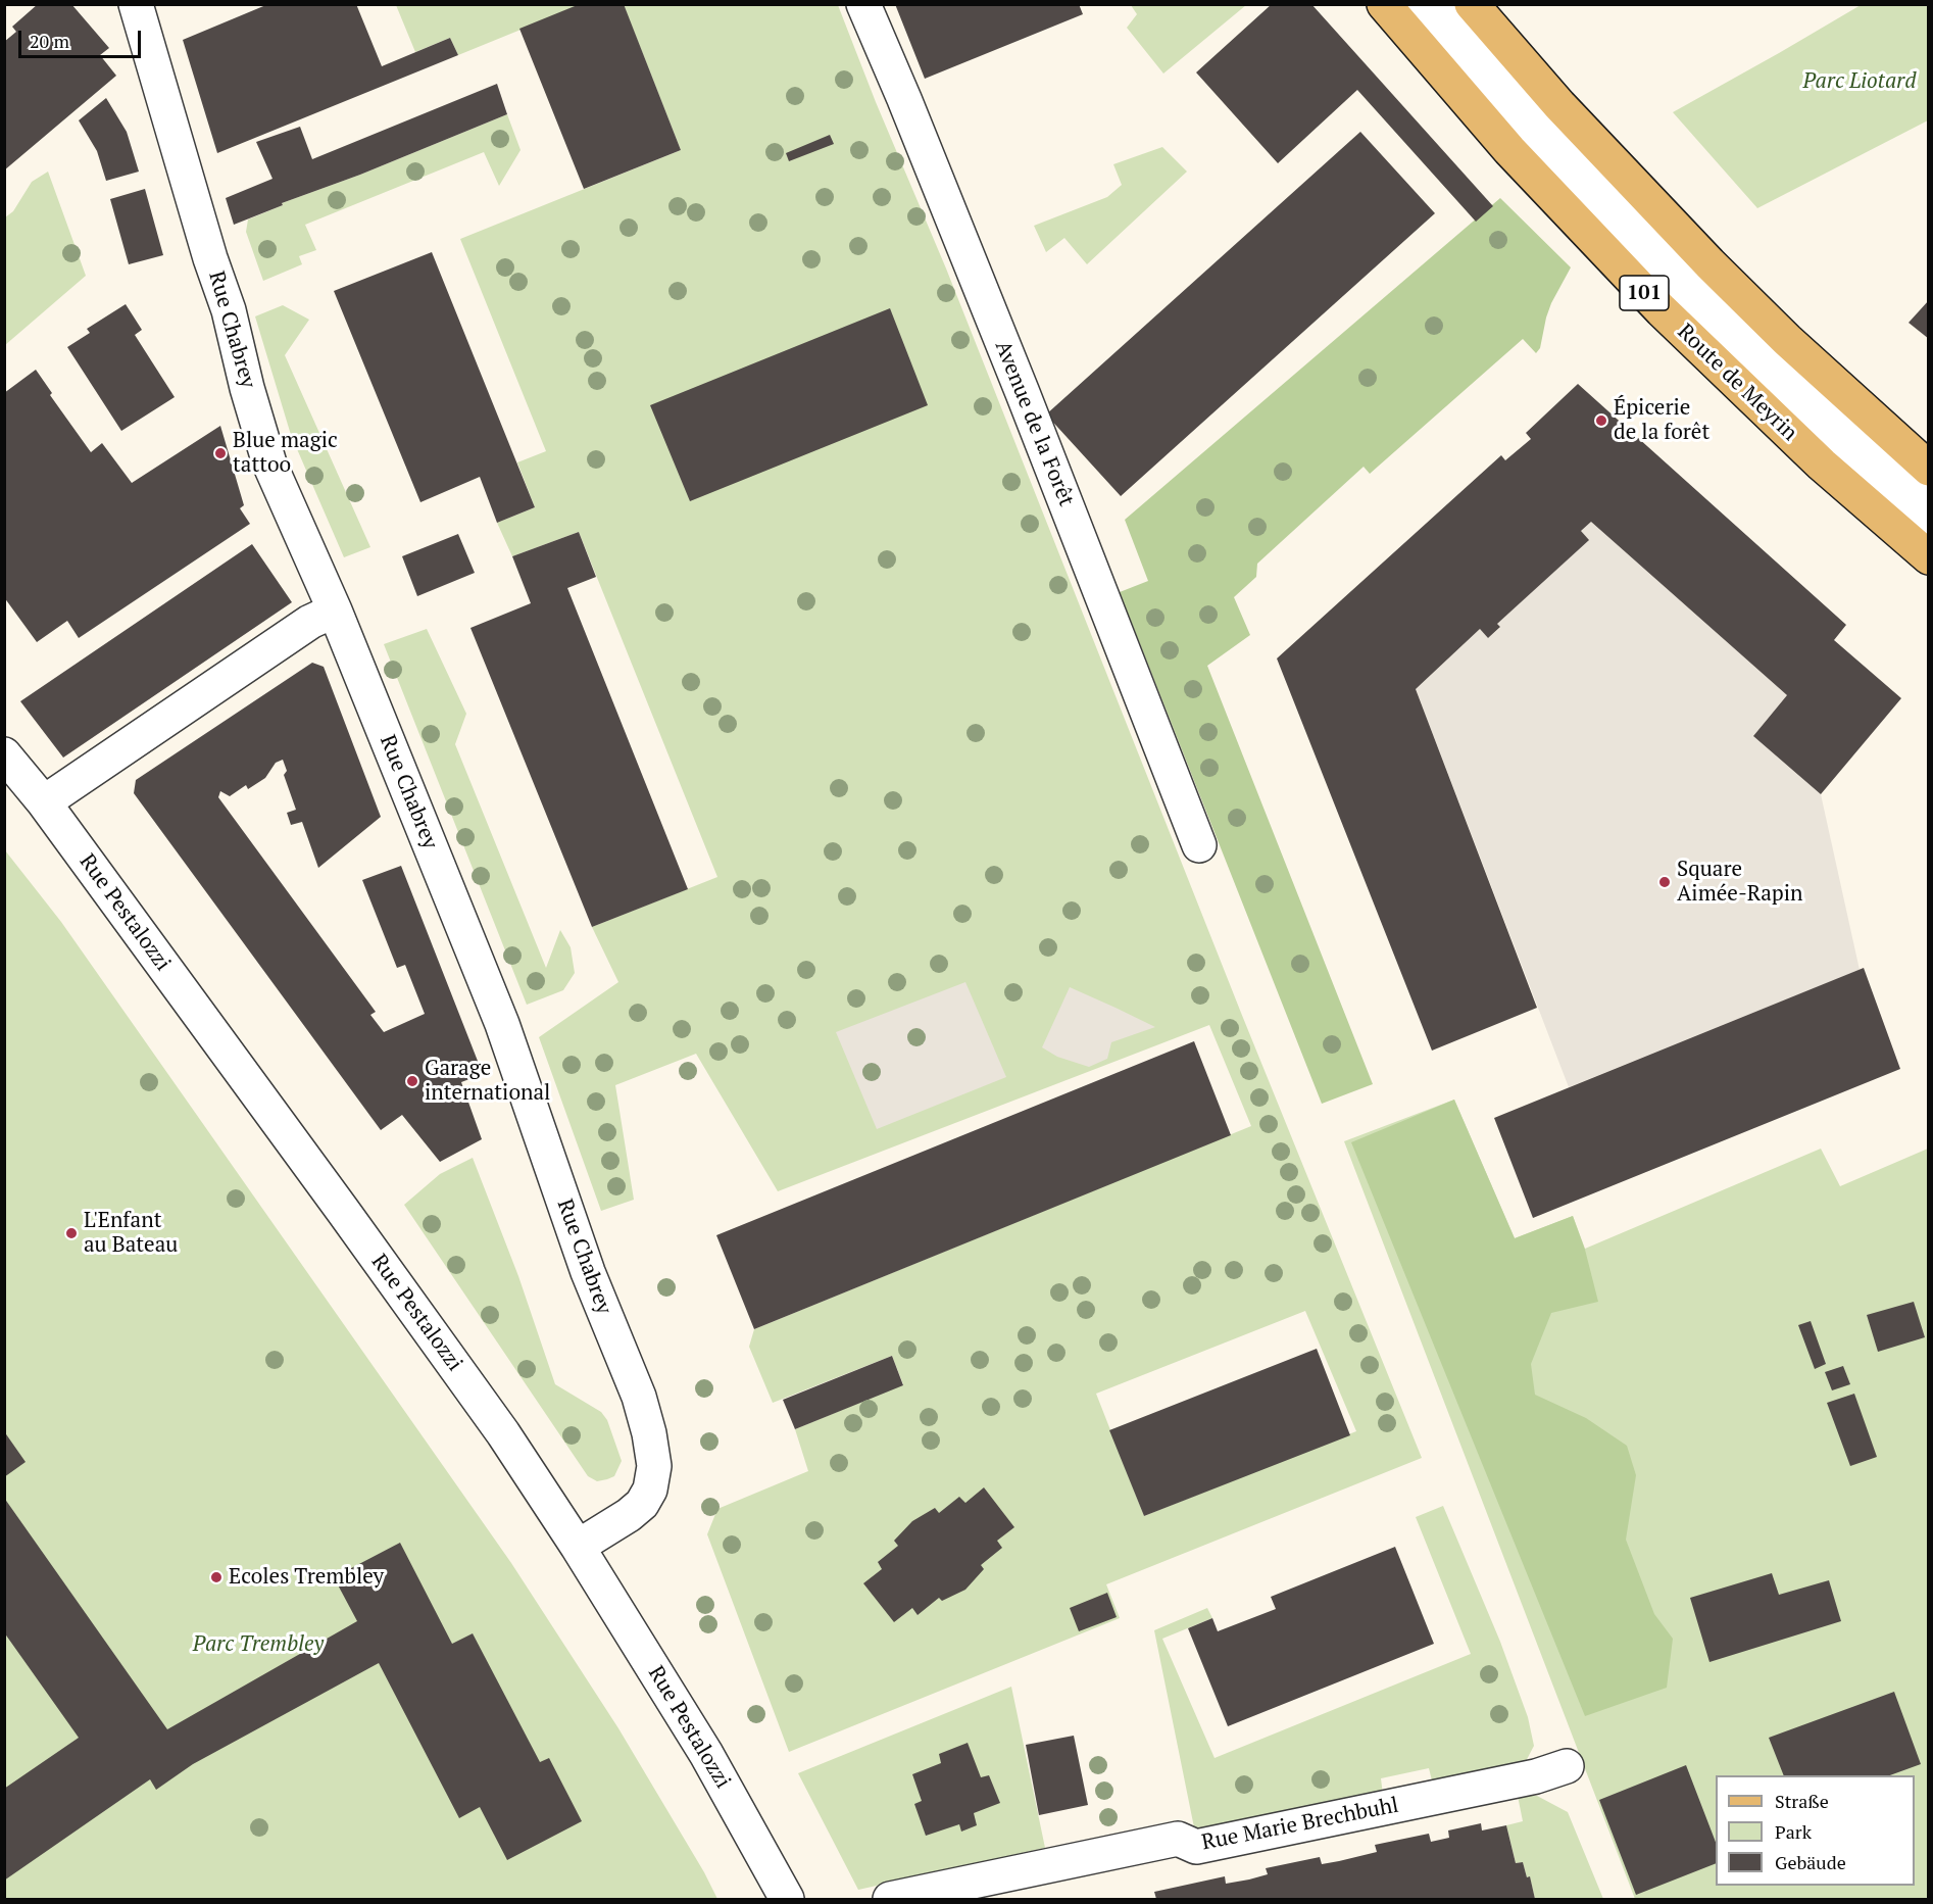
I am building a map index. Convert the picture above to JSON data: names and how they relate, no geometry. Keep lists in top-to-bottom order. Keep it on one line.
{"streets":{"main road":["101","Route de Meyrin"],"street":["Rue Chabrey","Avenue de la Forêt","Rue Pestalozzi","Rue Marie Brechbuhl"]},"crossings":[["Rue Chabrey","Rue Pestalozzi"]],"parks":["Parc Liotard","Parc Trembley"],"places":["Épicerie de la forêt","Blue magic tattoo","Square Aimée-Rapin","Garage international","L'Enfant au Bateau","Ecoles Trembley"],"legend":["Straße","Park","Gebäude"],"scale_bar":"20 m"}
